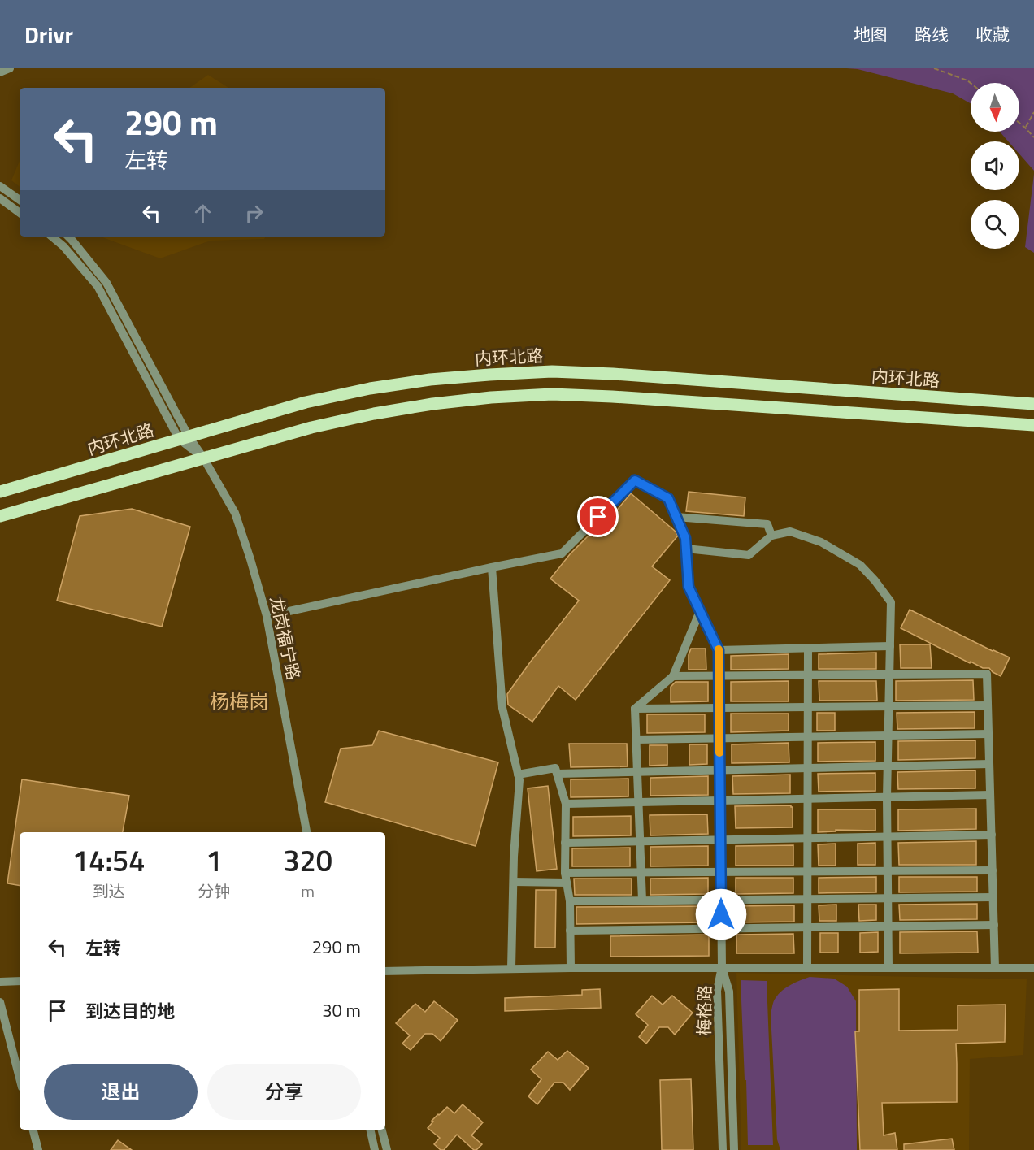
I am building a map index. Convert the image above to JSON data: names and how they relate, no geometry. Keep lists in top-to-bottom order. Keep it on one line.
{"streets":{"main road":["内环北路"],"street":["龙岗福宁路","梅格路"]},"crossings":[["内环北路","龙岗福宁路"]],"districts":["杨梅岗"],"north":"bottom","page":{"header":"Drivr","nav":["地图","路线","收藏"],"turn":["290 m","左转"],"eta":["14:54","到达","1","分钟","320","m"],"list":[{"name":"左转","value":"290 m"},{"name":"到达目的地","value":"30 m"}],"buttons":["退出","分享"]}}
